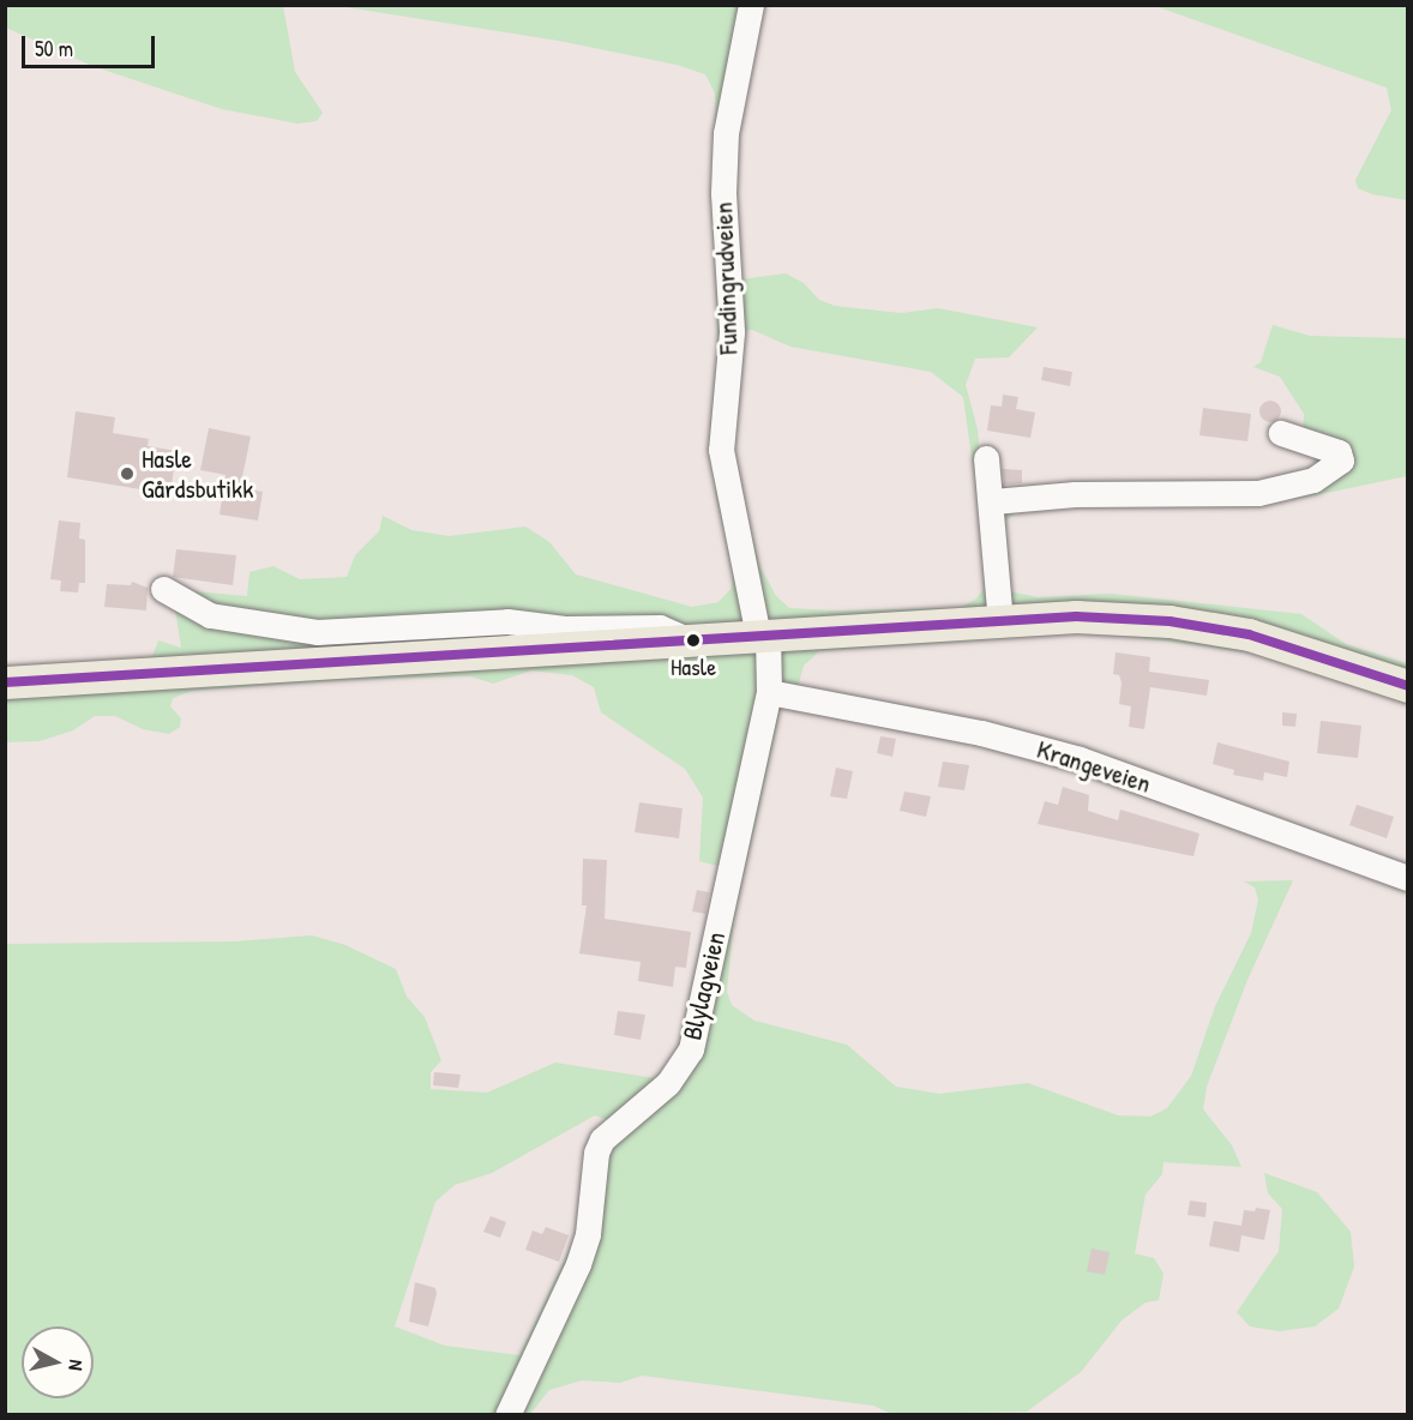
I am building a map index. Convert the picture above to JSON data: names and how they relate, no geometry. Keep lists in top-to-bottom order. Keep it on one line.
{"streets":{"street":["Fundingrudveien","Krangeveien","Blylagveien"]},"crossings":[["Fundingrudveien","Blylagveien"],["Krangeveien","Blylagveien"]],"places":["Hasle Gårdsbutikk","Hasle"],"scale_bar":"50 m","north":"right"}
